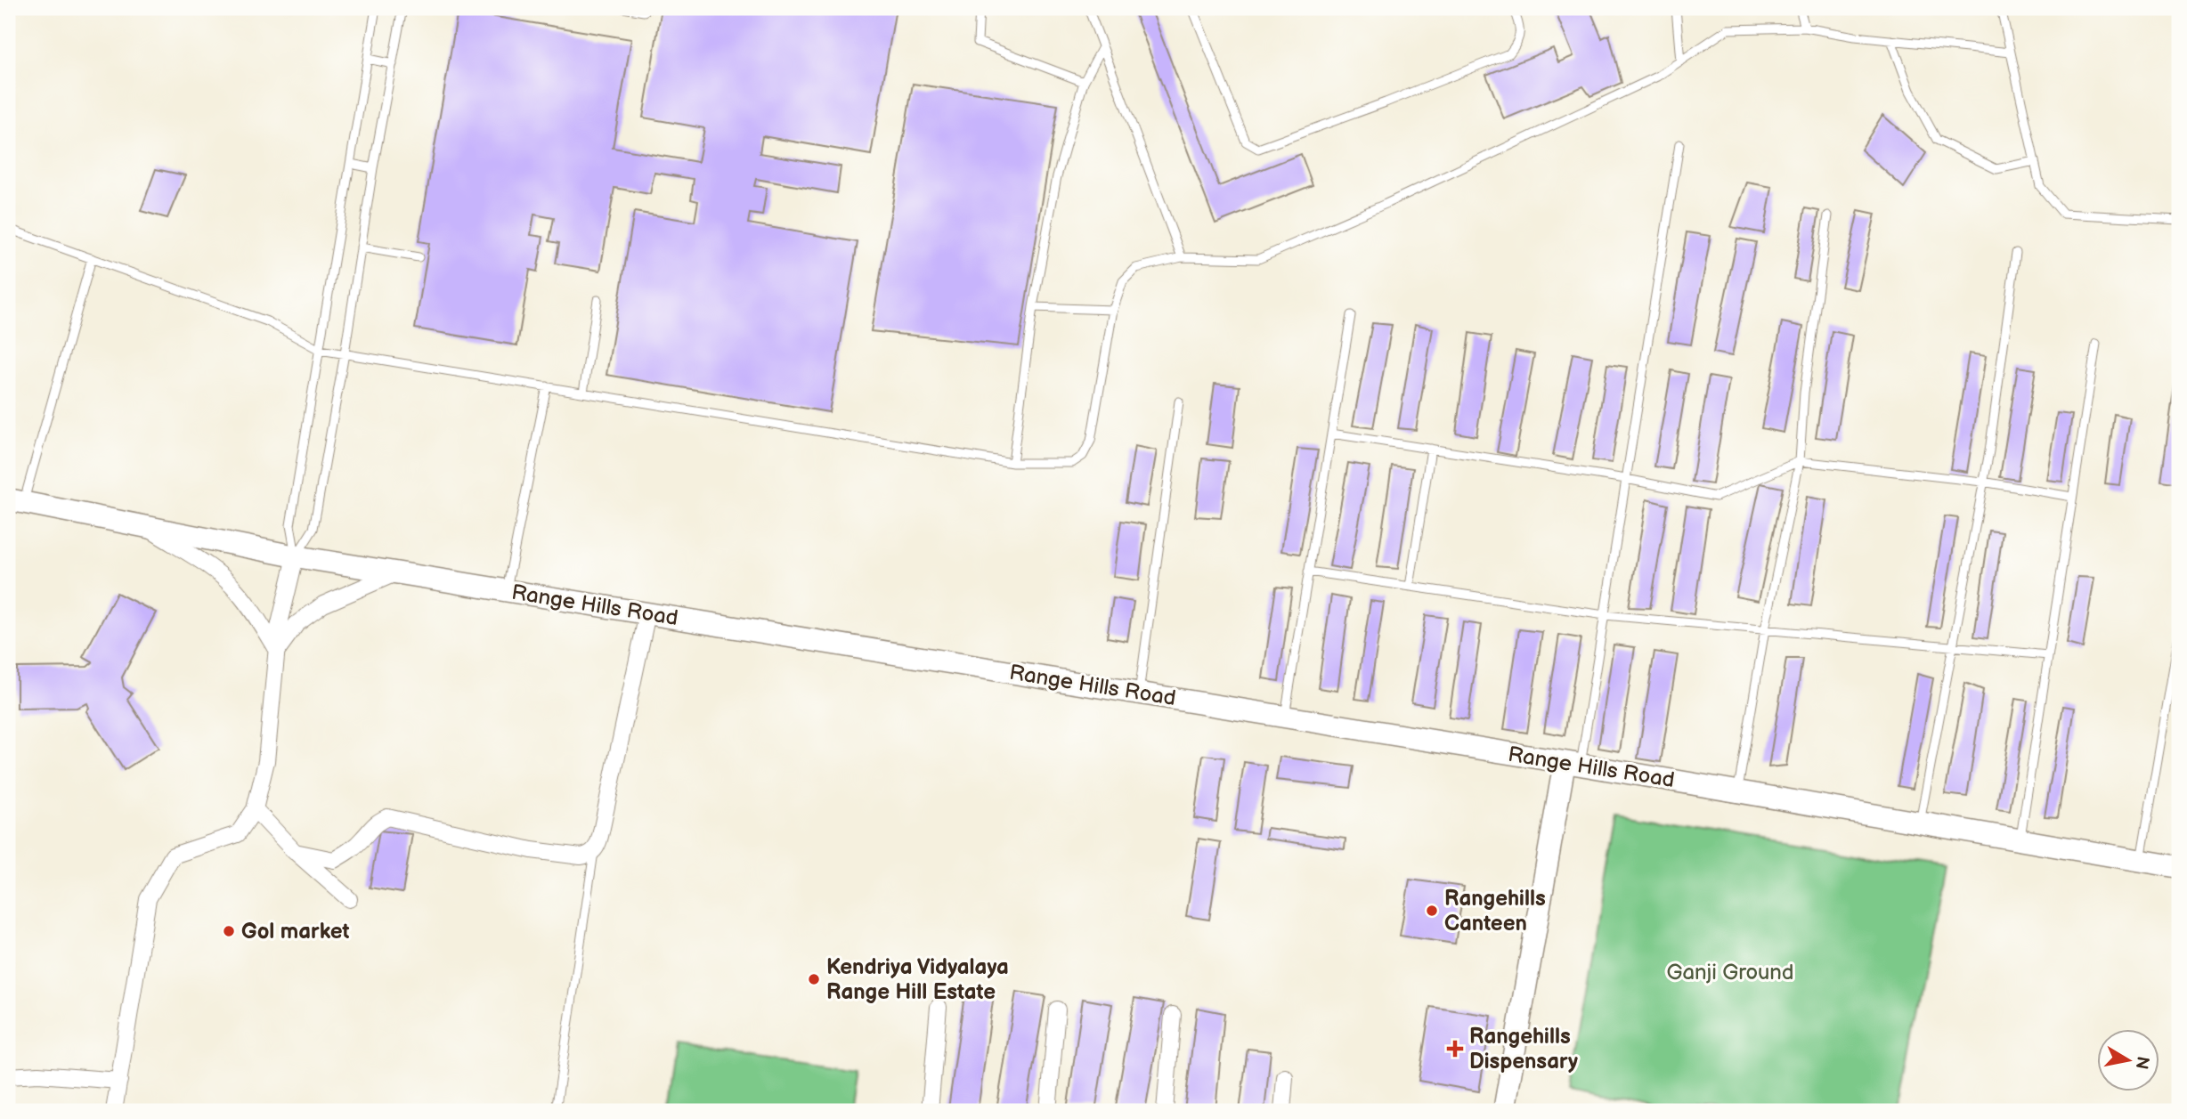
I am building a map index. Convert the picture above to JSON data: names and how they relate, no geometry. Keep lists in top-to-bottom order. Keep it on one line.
{"streets":{"street":["Range Hills Road"]},"parks":["Ganji Ground"],"places":{"other":["Rangehills Canteen","Gol market","Kendriya Vidyalaya Range Hill Estate"],"health":["Rangehills Dispensary"]},"north":"right"}
